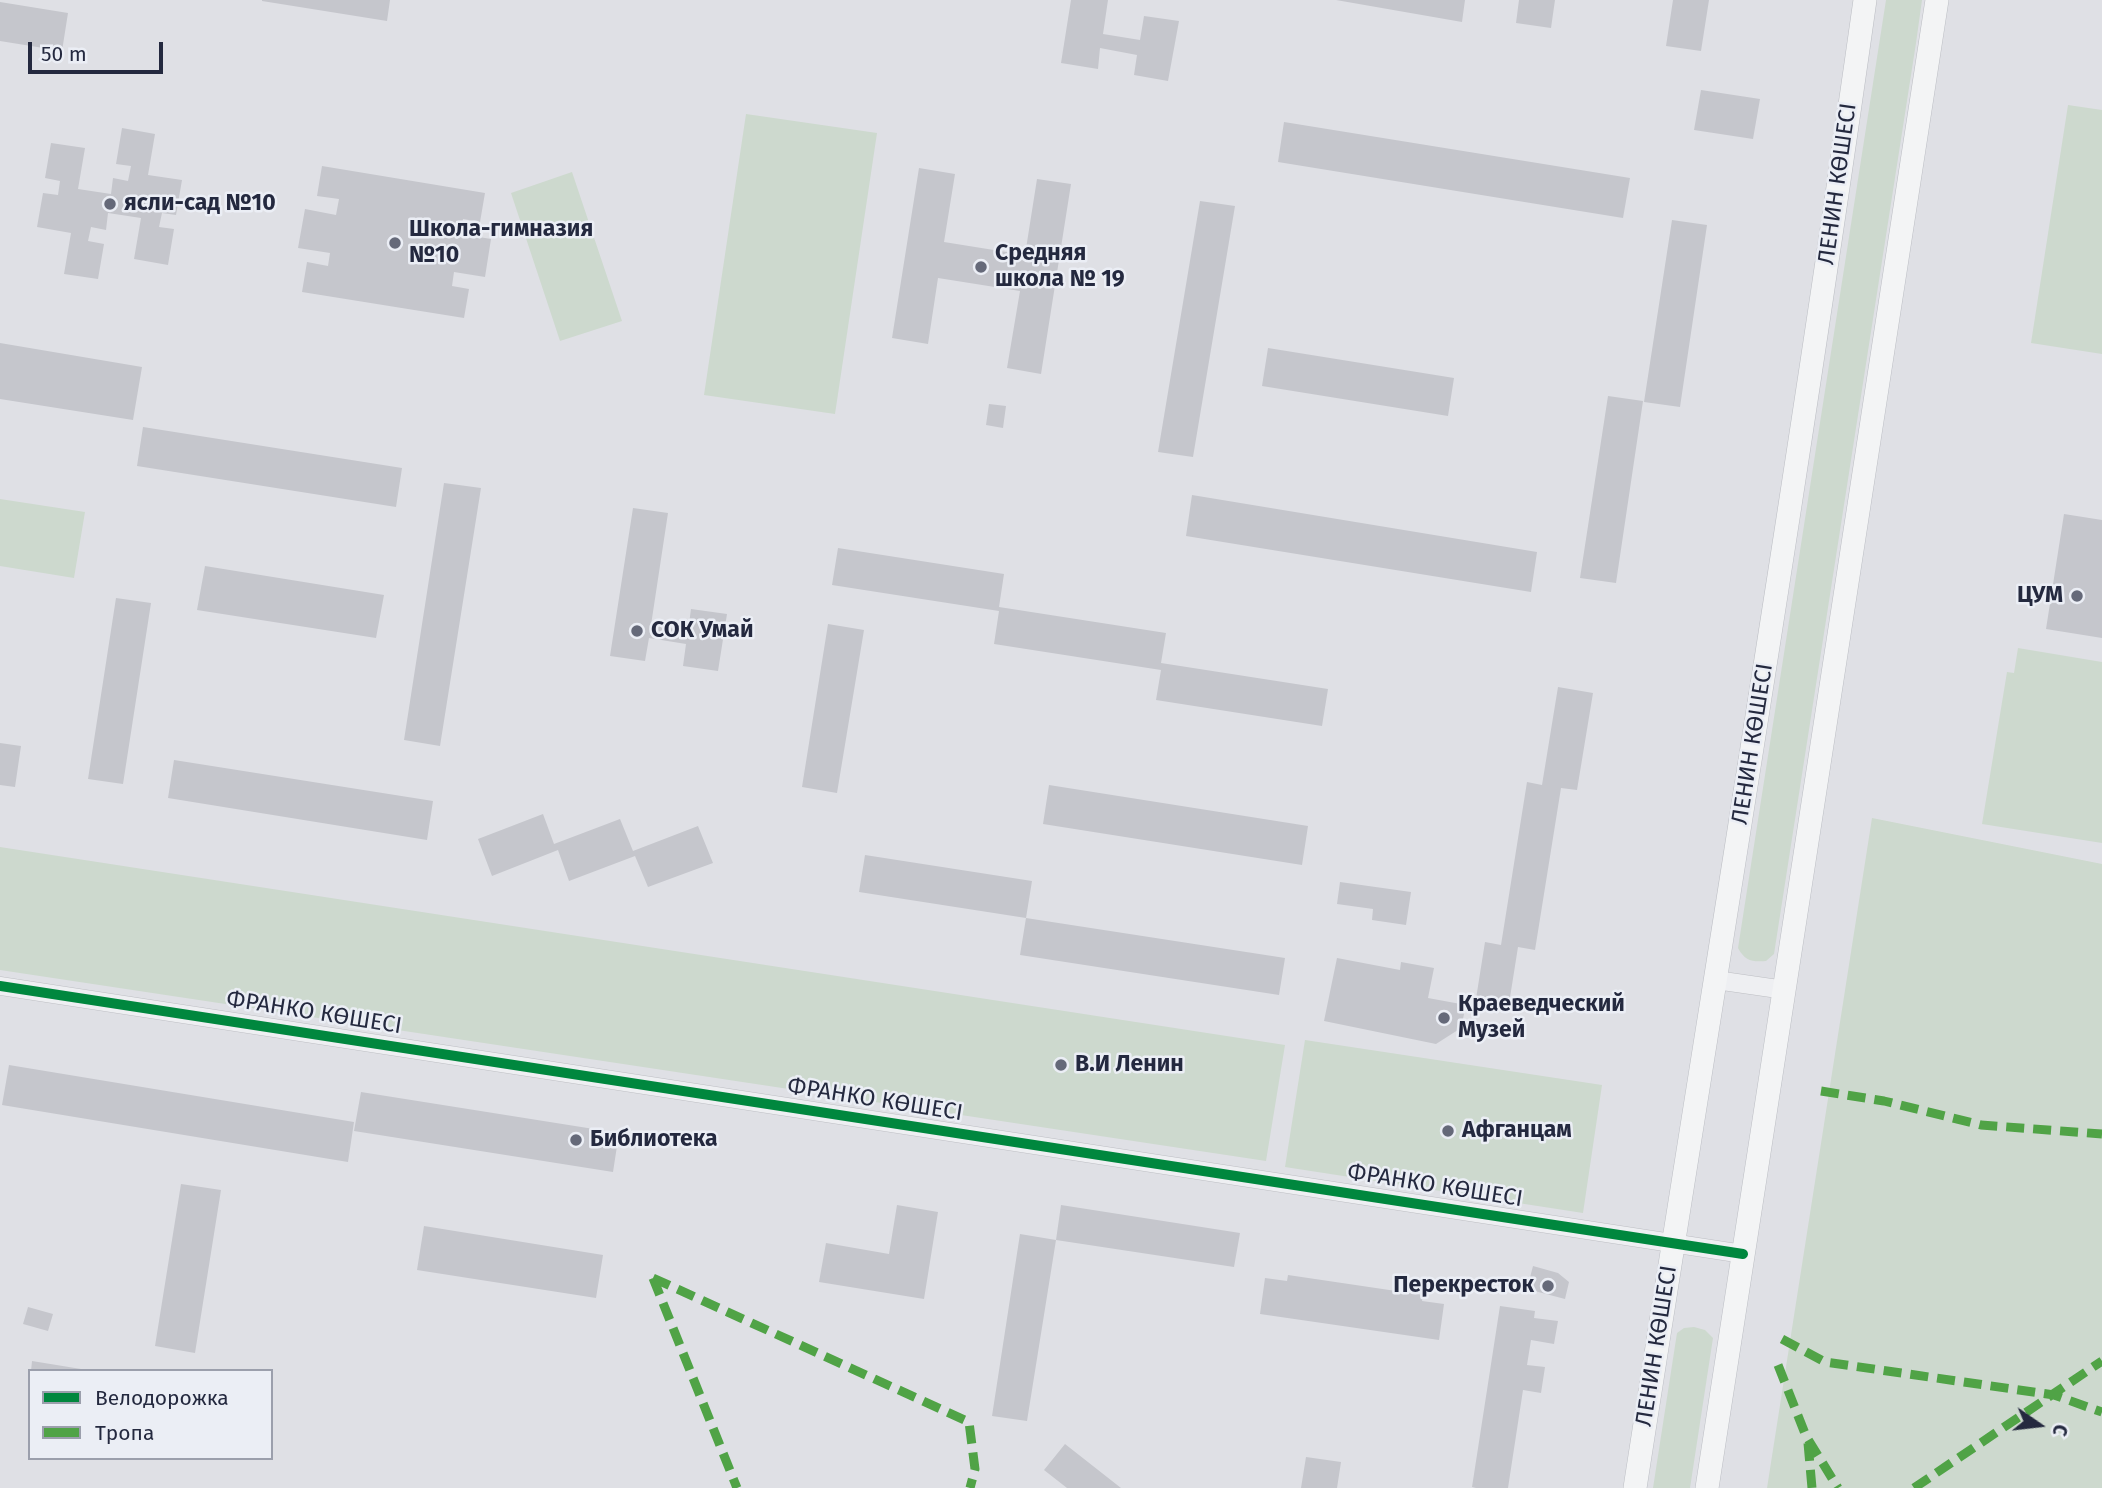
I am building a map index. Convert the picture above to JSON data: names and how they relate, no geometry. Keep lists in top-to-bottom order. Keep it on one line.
{"streets":{"main road":["ЛЕНИН КӨШЕСІ"],"street":["ФРАНКО КӨШЕСІ"]},"crossings":[["ЛЕНИН КӨШЕСІ","ФРАНКО КӨШЕСІ"]],"places":["ясли-сад №10","Школа-гимназия №10","Средняя школа № 19","ЦУМ","СОК Умай","Краеведческий Музей","В.И Ленин","Афганцам","Библиотека","Перекресток"],"legend":["Велодорожка","Тропа"],"scale_bar":"50 m","north":"right"}
